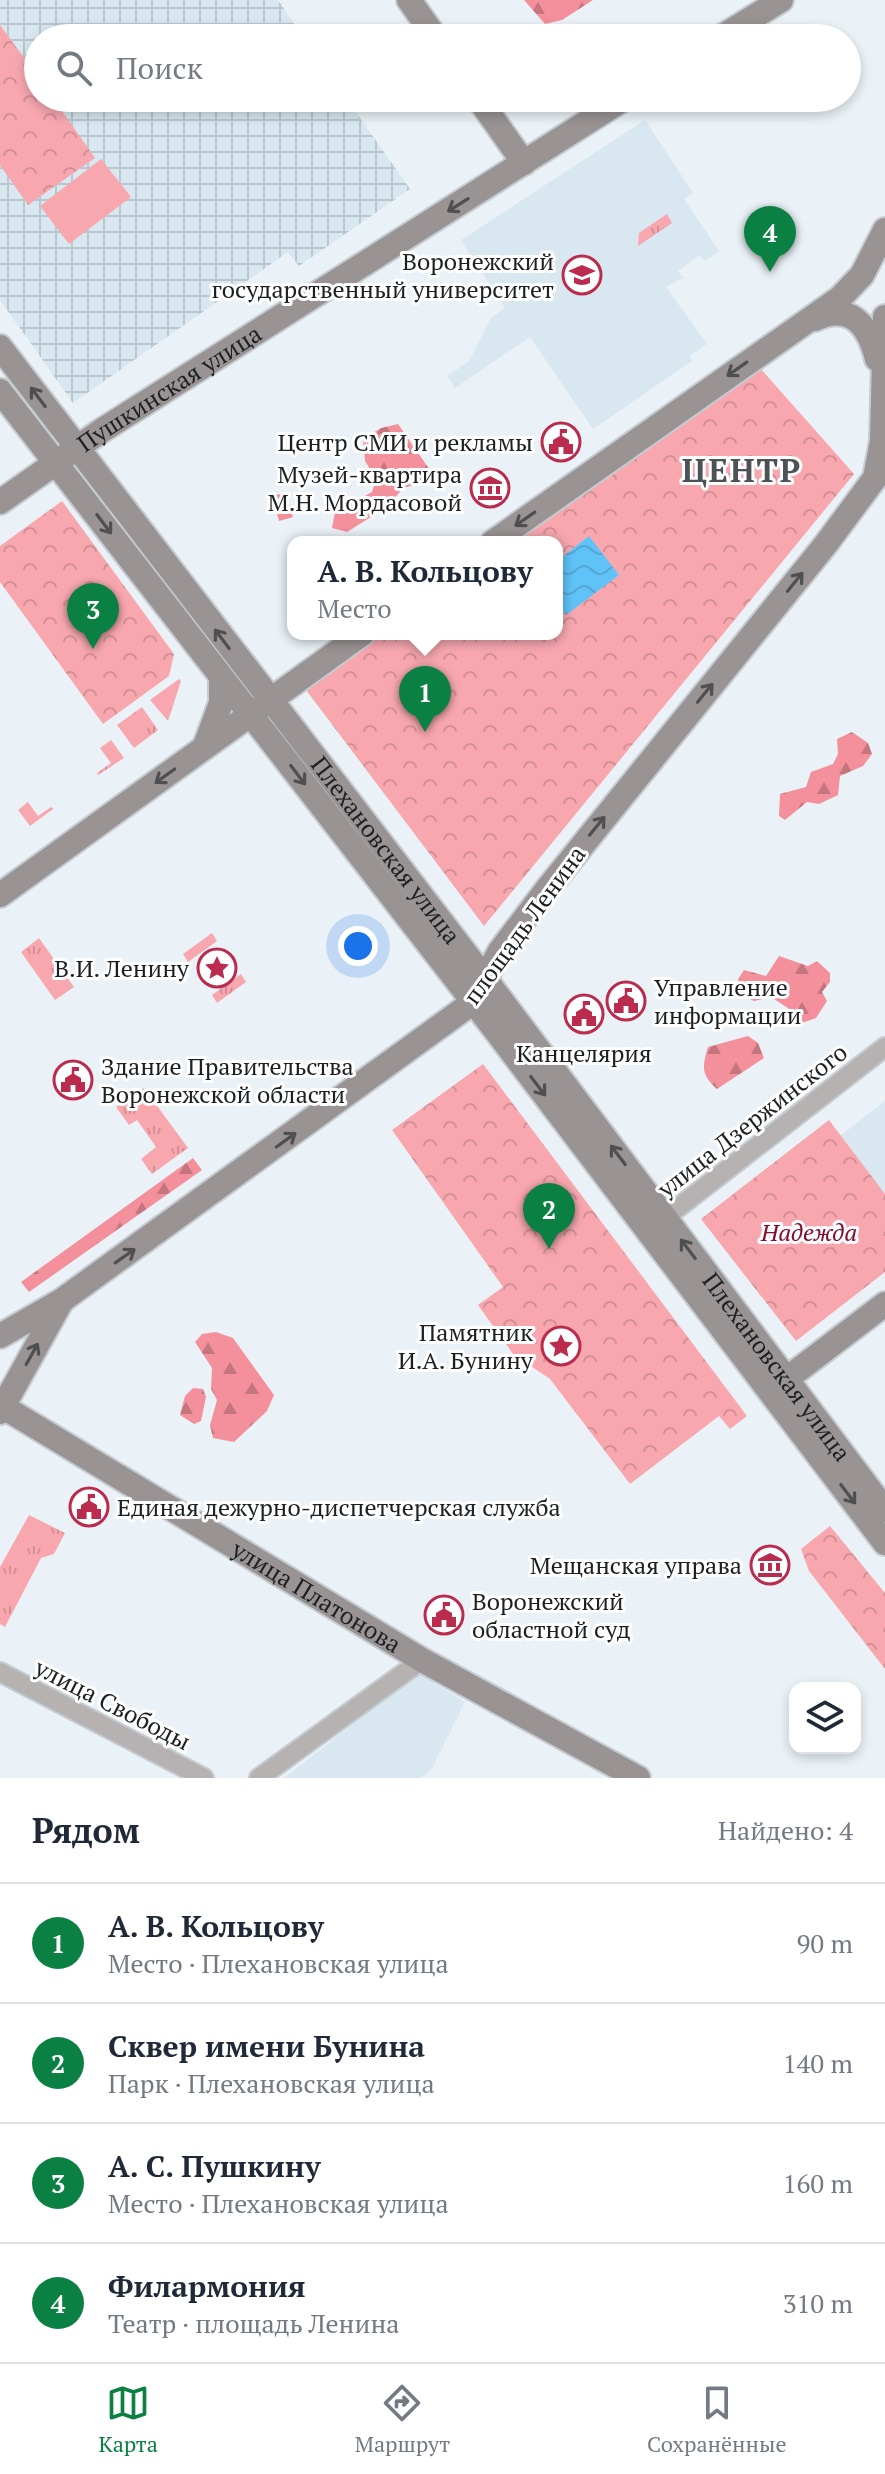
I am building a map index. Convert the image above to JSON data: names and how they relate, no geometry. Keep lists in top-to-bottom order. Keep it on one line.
{"streets":{"main road":["Пушкинская улица","Плехановская улица","площадь Ленина","улица Платонова"],"street":["улица Дзержинского","улица Свободы"]},"crossings":[["Пушкинская улица","Плехановская улица"],["Плехановская улица","площадь Ленина"],["Плехановская улица","улица Дзержинского"]],"one_way":["Пушкинская улица"],"districts":["ЦЕНТР"],"parks":["Надежда"],"places":{"school or university":["Воронежский государственный университет"],"public building":["Центр СМИ и рекламы","Управление информации","Канцелярия","Здание Правительства Воронежской области","Единая дежурно-диспетчерская служба","Воронежский областной суд"],"museum":["Музей-квартира М.Н. Мордасовой","Мещанская управа"],"place":["В.И. Ленину","Памятник И.А. Бунину"]},"page":{"search":"Поиск","pins":["4","3","1","2"],"popup":["А. В. Кольцову","Место"],"heading":["Рядом","Найдено: 4"],"list":[{"mark":"1","name":"А. В. Кольцову","note":"Место · Плехановская улица","value":"90 m"},{"mark":"2","name":"Cквер имени Бунина","note":"Парк · Плехановская улица","value":"140 m"},{"mark":"3","name":"А. С. Пушкину","note":"Место · Плехановская улица","value":"160 m"},{"mark":"4","name":"Филармония","note":"Театр · площадь Ленина","value":"310 m"}],"nav":["Карта","Маршрут","Сохранённые"]}}
